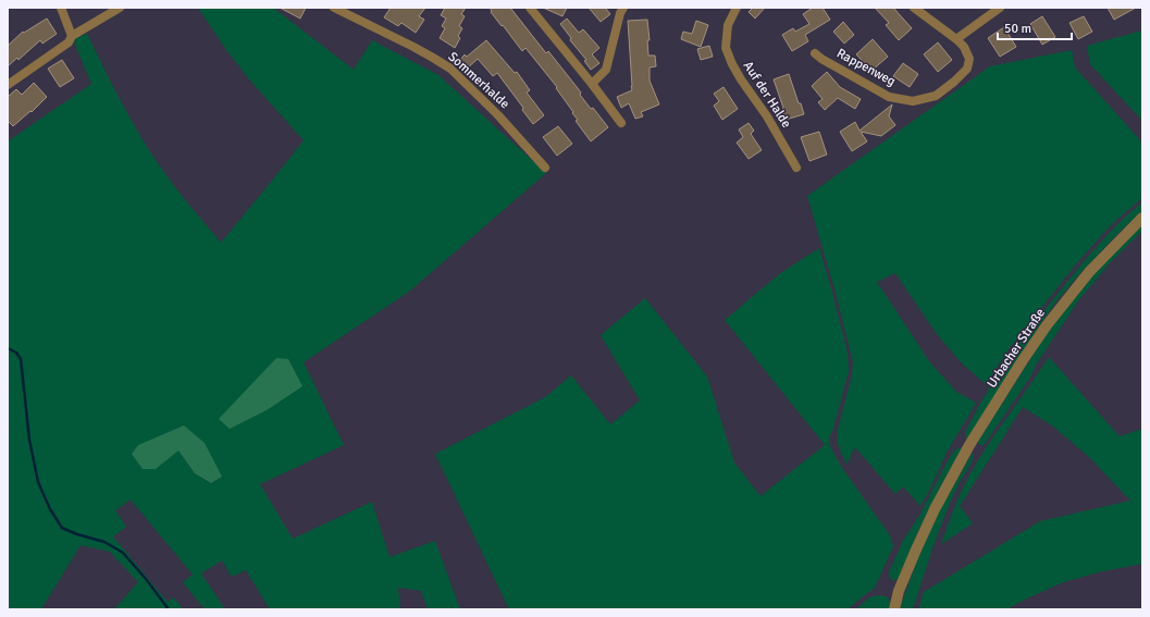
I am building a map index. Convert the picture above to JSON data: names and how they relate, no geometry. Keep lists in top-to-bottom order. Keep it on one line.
{"streets":{"street":["Rappenweg","Sommerhalde","Auf der Halde","Urbacher Straße"]},"scale_bar":"50 m"}
